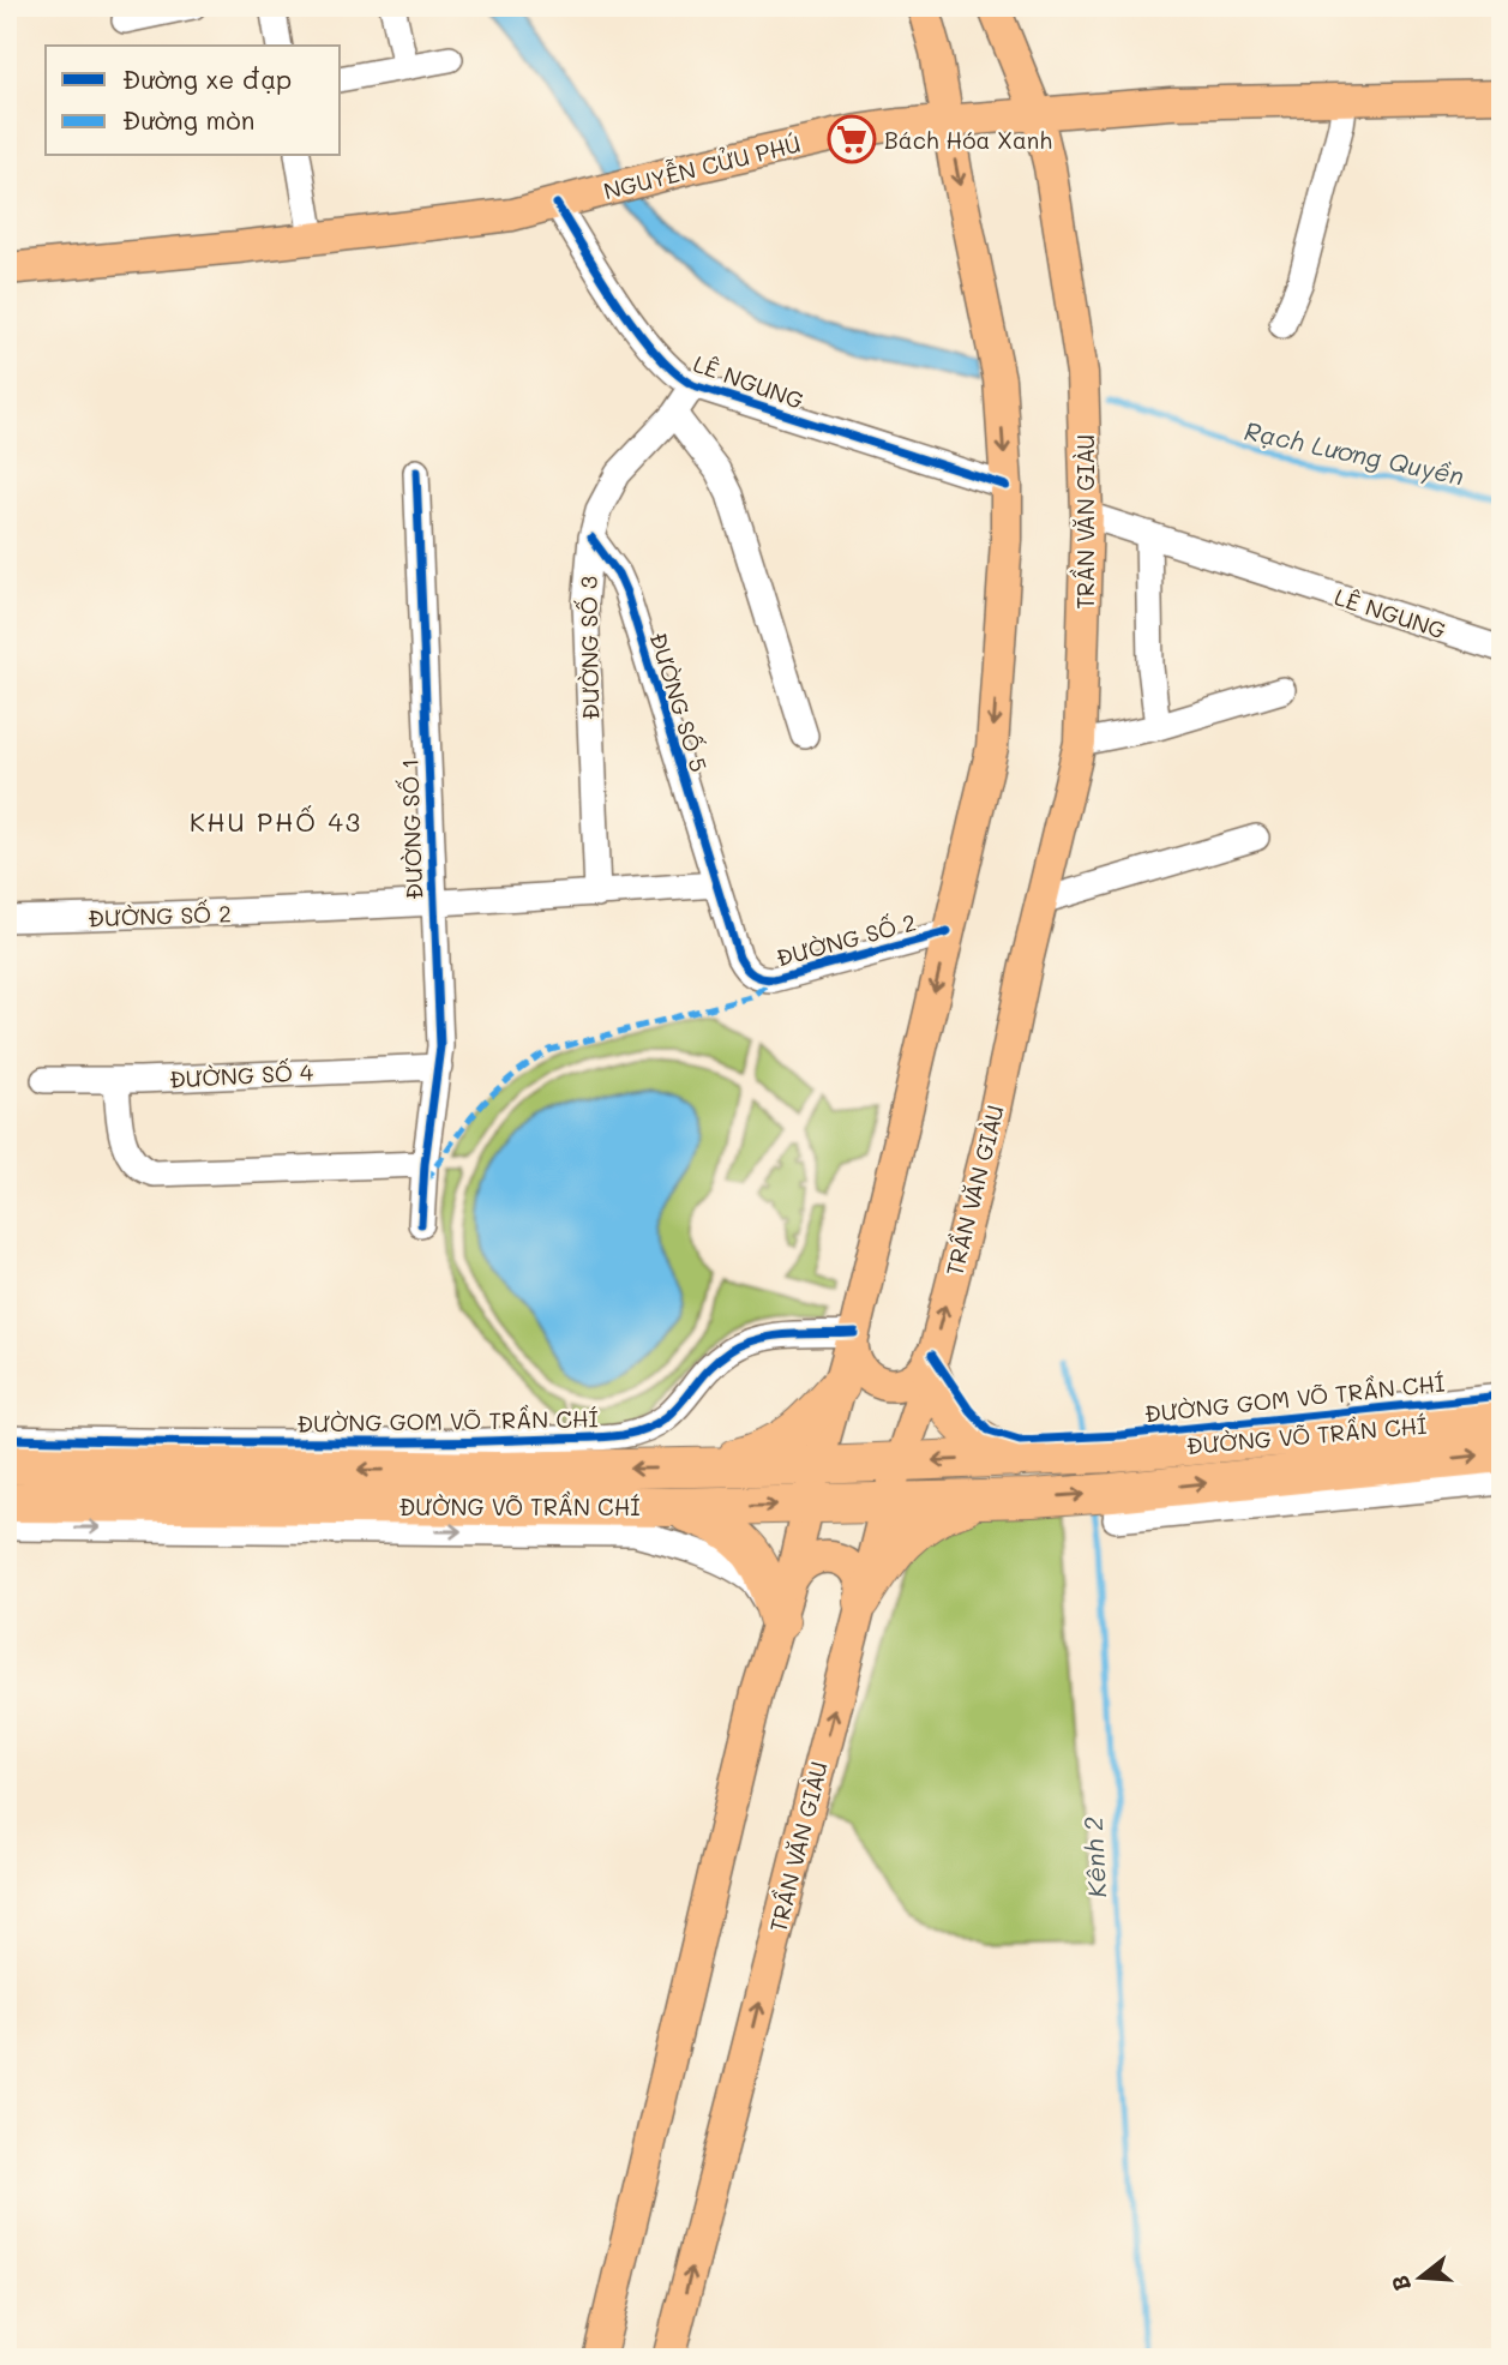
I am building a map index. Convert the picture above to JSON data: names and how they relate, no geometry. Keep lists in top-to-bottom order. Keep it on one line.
{"streets":{"highway":["ĐƯỜNG VÕ TRẦN CHÍ"],"main road":["NGUYỄN CỬU PHÚ","TRẦN VĂN GIÀU"],"street":["LÊ NGUNG","ĐƯỜNG SỐ 3","ĐƯỜNG SỐ 5","ĐƯỜNG SỐ 1","ĐƯỜNG SỐ 2","ĐƯỜNG SỐ 4","ĐƯỜNG GOM VÕ TRẦN CHÍ"]},"crossings":[["NGUYỄN CỬU PHÚ","LÊ NGUNG"],["NGUYỄN CỬU PHÚ","TRẦN VĂN GIÀU"],["LÊ NGUNG","TRẦN VĂN GIÀU"],["LÊ NGUNG","ĐƯỜNG SỐ 3"],["TRẦN VĂN GIÀU","ĐƯỜNG GOM VÕ TRẦN CHÍ"],["TRẦN VĂN GIÀU","ĐƯỜNG VÕ TRẦN CHÍ"],["ĐƯỜNG SỐ 3","ĐƯỜNG SỐ 5"],["ĐƯỜNG SỐ 3","ĐƯỜNG SỐ 2"],["ĐƯỜNG SỐ 5","ĐƯỜNG SỐ 2"],["ĐƯỜNG SỐ 1","ĐƯỜNG SỐ 2"],["ĐƯỜNG SỐ 1","ĐƯỜNG SỐ 4"],["ĐƯỜNG GOM VÕ TRẦN CHÍ","ĐƯỜNG VÕ TRẦN CHÍ"]],"districts":["KHU PHỐ 43"],"water":["Rạch Lương Quyền","Kênh 2"],"places":{"supermarket":["Bách Hóa Xanh"]},"legend":["Đường xe đạp","Đường mòn"],"north":"left"}
